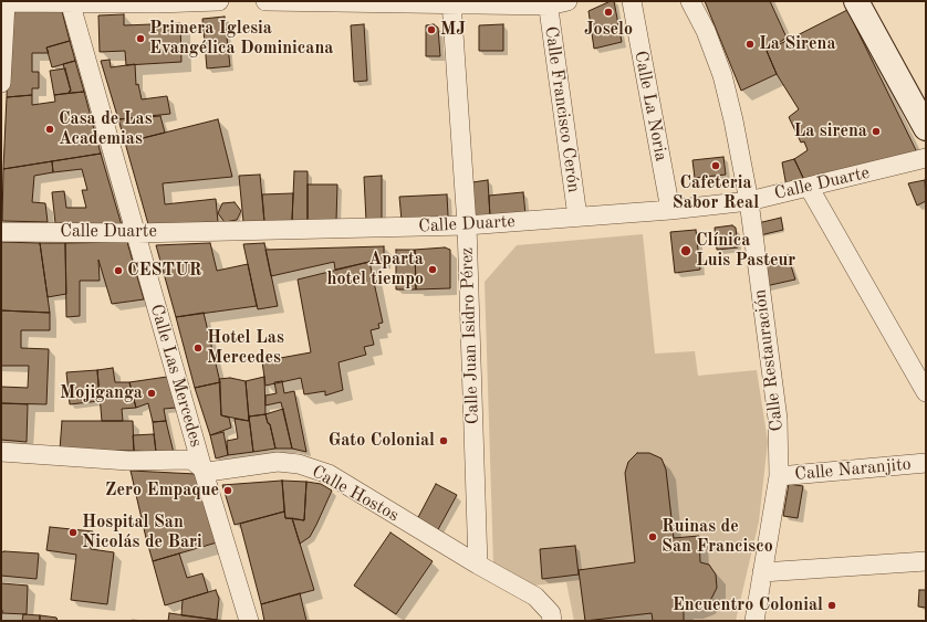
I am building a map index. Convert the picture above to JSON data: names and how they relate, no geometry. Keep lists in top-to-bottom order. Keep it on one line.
{"streets":{"street":["Calle La Noria","Calle Francisco Cerón","Calle Duarte","Calle Juan Isidro Pérez","Calle Restauración","Calle Las Mercedes","Calle Naranjito","Calle Hostos"]},"crossings":[["Calle La Noria","Calle Duarte"],["Calle Francisco Cerón","Calle Duarte"],["Calle Duarte","Calle Juan Isidro Pérez"],["Calle Duarte","Calle Restauración"],["Calle Duarte","Calle Las Mercedes"],["Calle Juan Isidro Pérez","Calle Hostos"],["Calle Restauración","Calle Naranjito"],["Calle Las Mercedes","Calle Hostos"]],"places":["Joselo","MJ","Primera Iglesia Evangélica Dominicana","La Sirena","Casa de Las Academias","La sirena","Cafeteria Sabor Real","Clínica Luis Pasteur","Aparta hotel tiempo","CESTUR","Hotel Las Mercedes","Mojiganga","Gato Colonial","Zero Empaque","Hospital San Nicolás de Bari","Ruinas de San Francisco","Encuentro Colonial"]}
